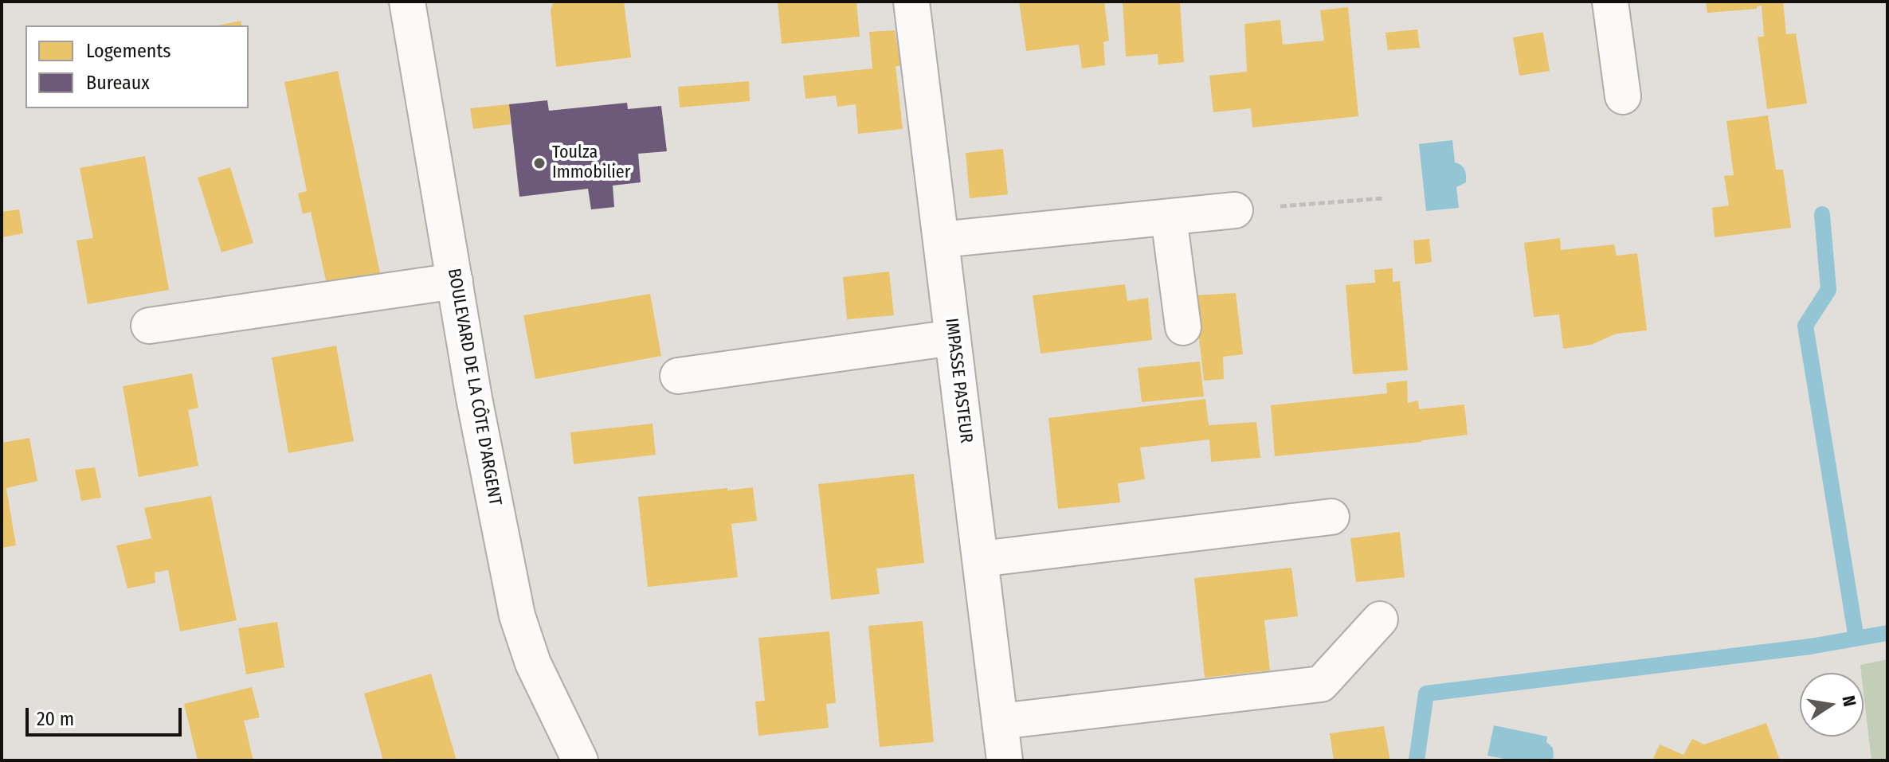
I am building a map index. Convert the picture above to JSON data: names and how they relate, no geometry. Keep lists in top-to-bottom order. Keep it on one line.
{"streets":{"street":["IMPASSE PASTEUR","BOULEVARD DE LA CÔTE D'ARGENT"]},"places":["Toulza Immobilier"],"legend":["Logements","Bureaux"],"scale_bar":"20 m","north":"right"}
